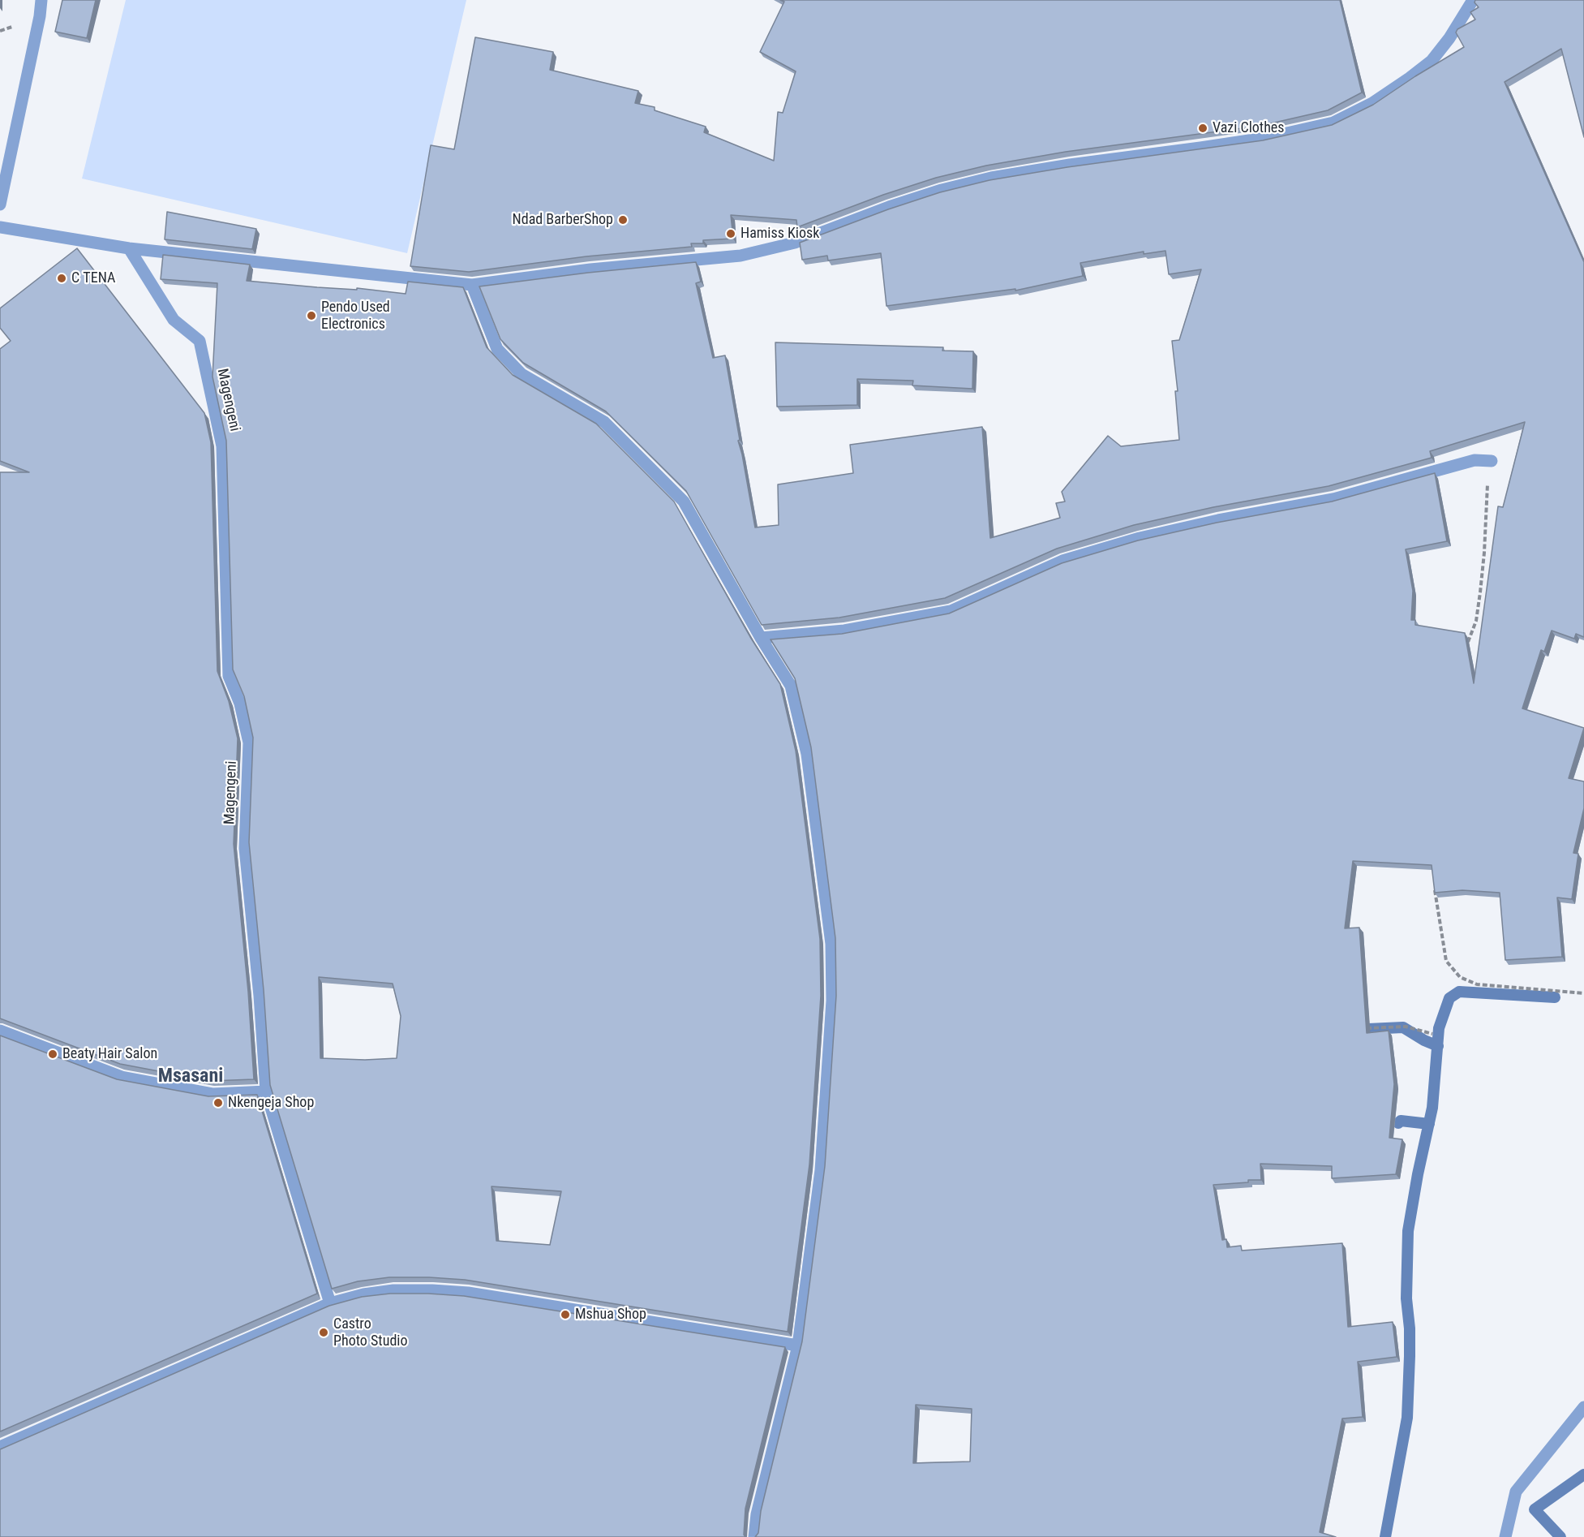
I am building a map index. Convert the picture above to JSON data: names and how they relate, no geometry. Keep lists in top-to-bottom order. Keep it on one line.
{"streets":{"street":["Magengeni"]},"districts":["Msasani"],"places":["Vazi Clothes","Ndad BarberShop","Hamiss Kiosk","C TENA","Pendo Used Electronics","Beaty Hair Salon","Nkengeja Shop","Mshua Shop","Castro Photo Studio"]}
